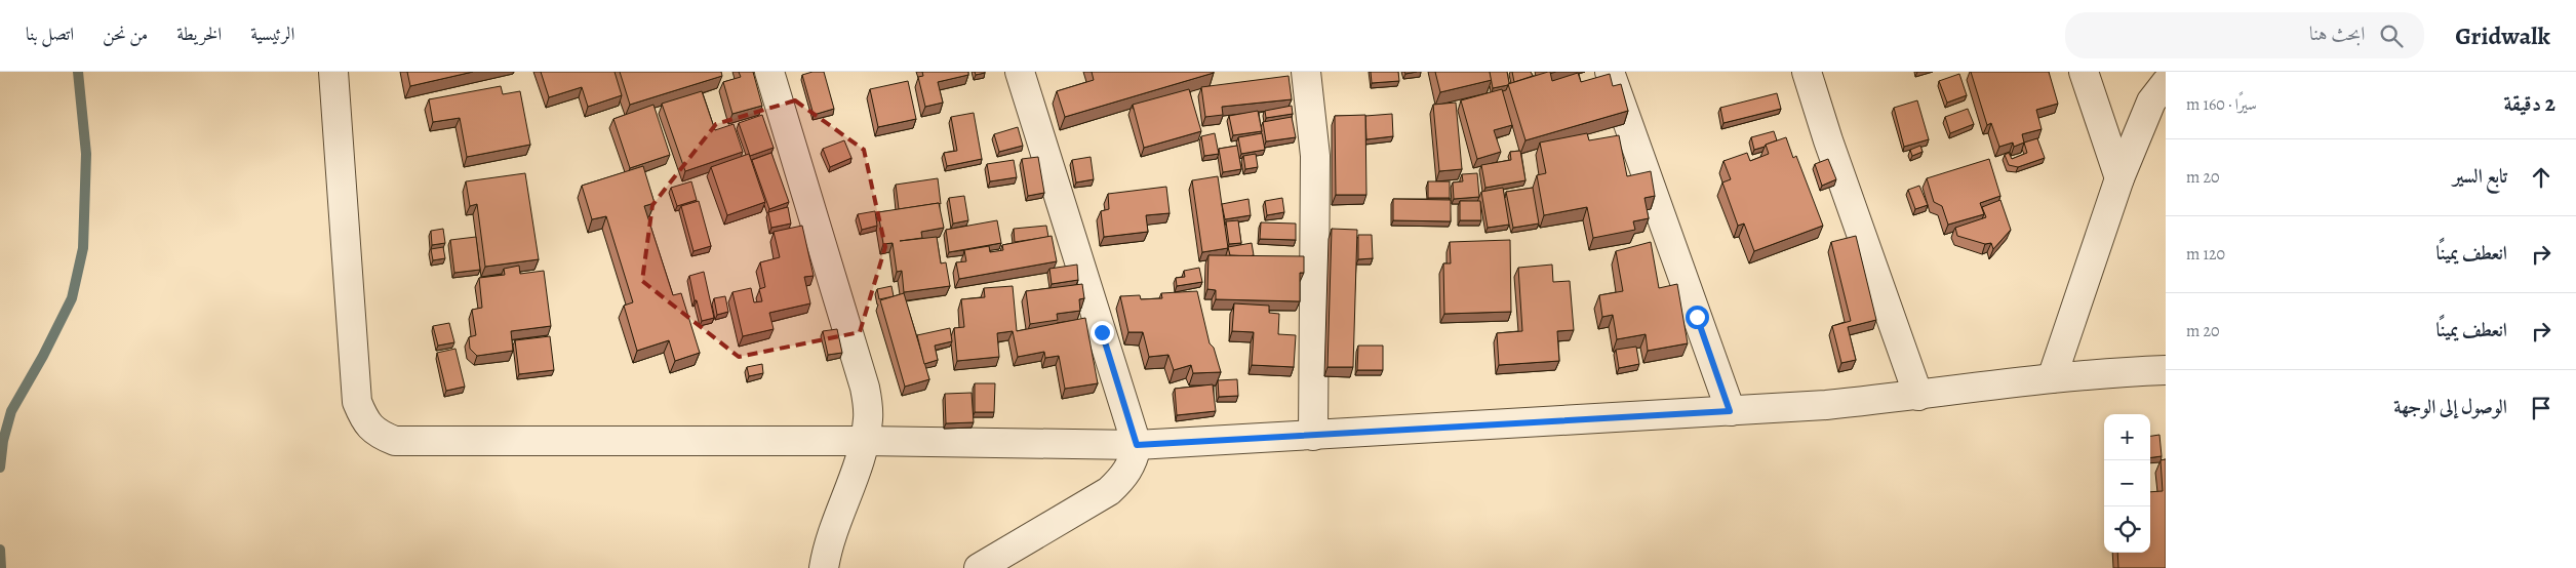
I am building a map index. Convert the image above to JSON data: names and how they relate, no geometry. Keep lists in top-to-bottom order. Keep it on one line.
{"page":{"header":"Gridwalk","search":"ابحث هنا","nav":["الرئيسية","الخريطة","من نحن","اتصل بنا"],"heading":["2 دقيقة","سيرًا · 160 m"],"list":[["تابع السير","20 m"],["انعطف يمينًا","120 m"],["انعطف يمينًا","20 m"],"الوصول إلى الوجهة"],"map_buttons":["+","−"]}}
